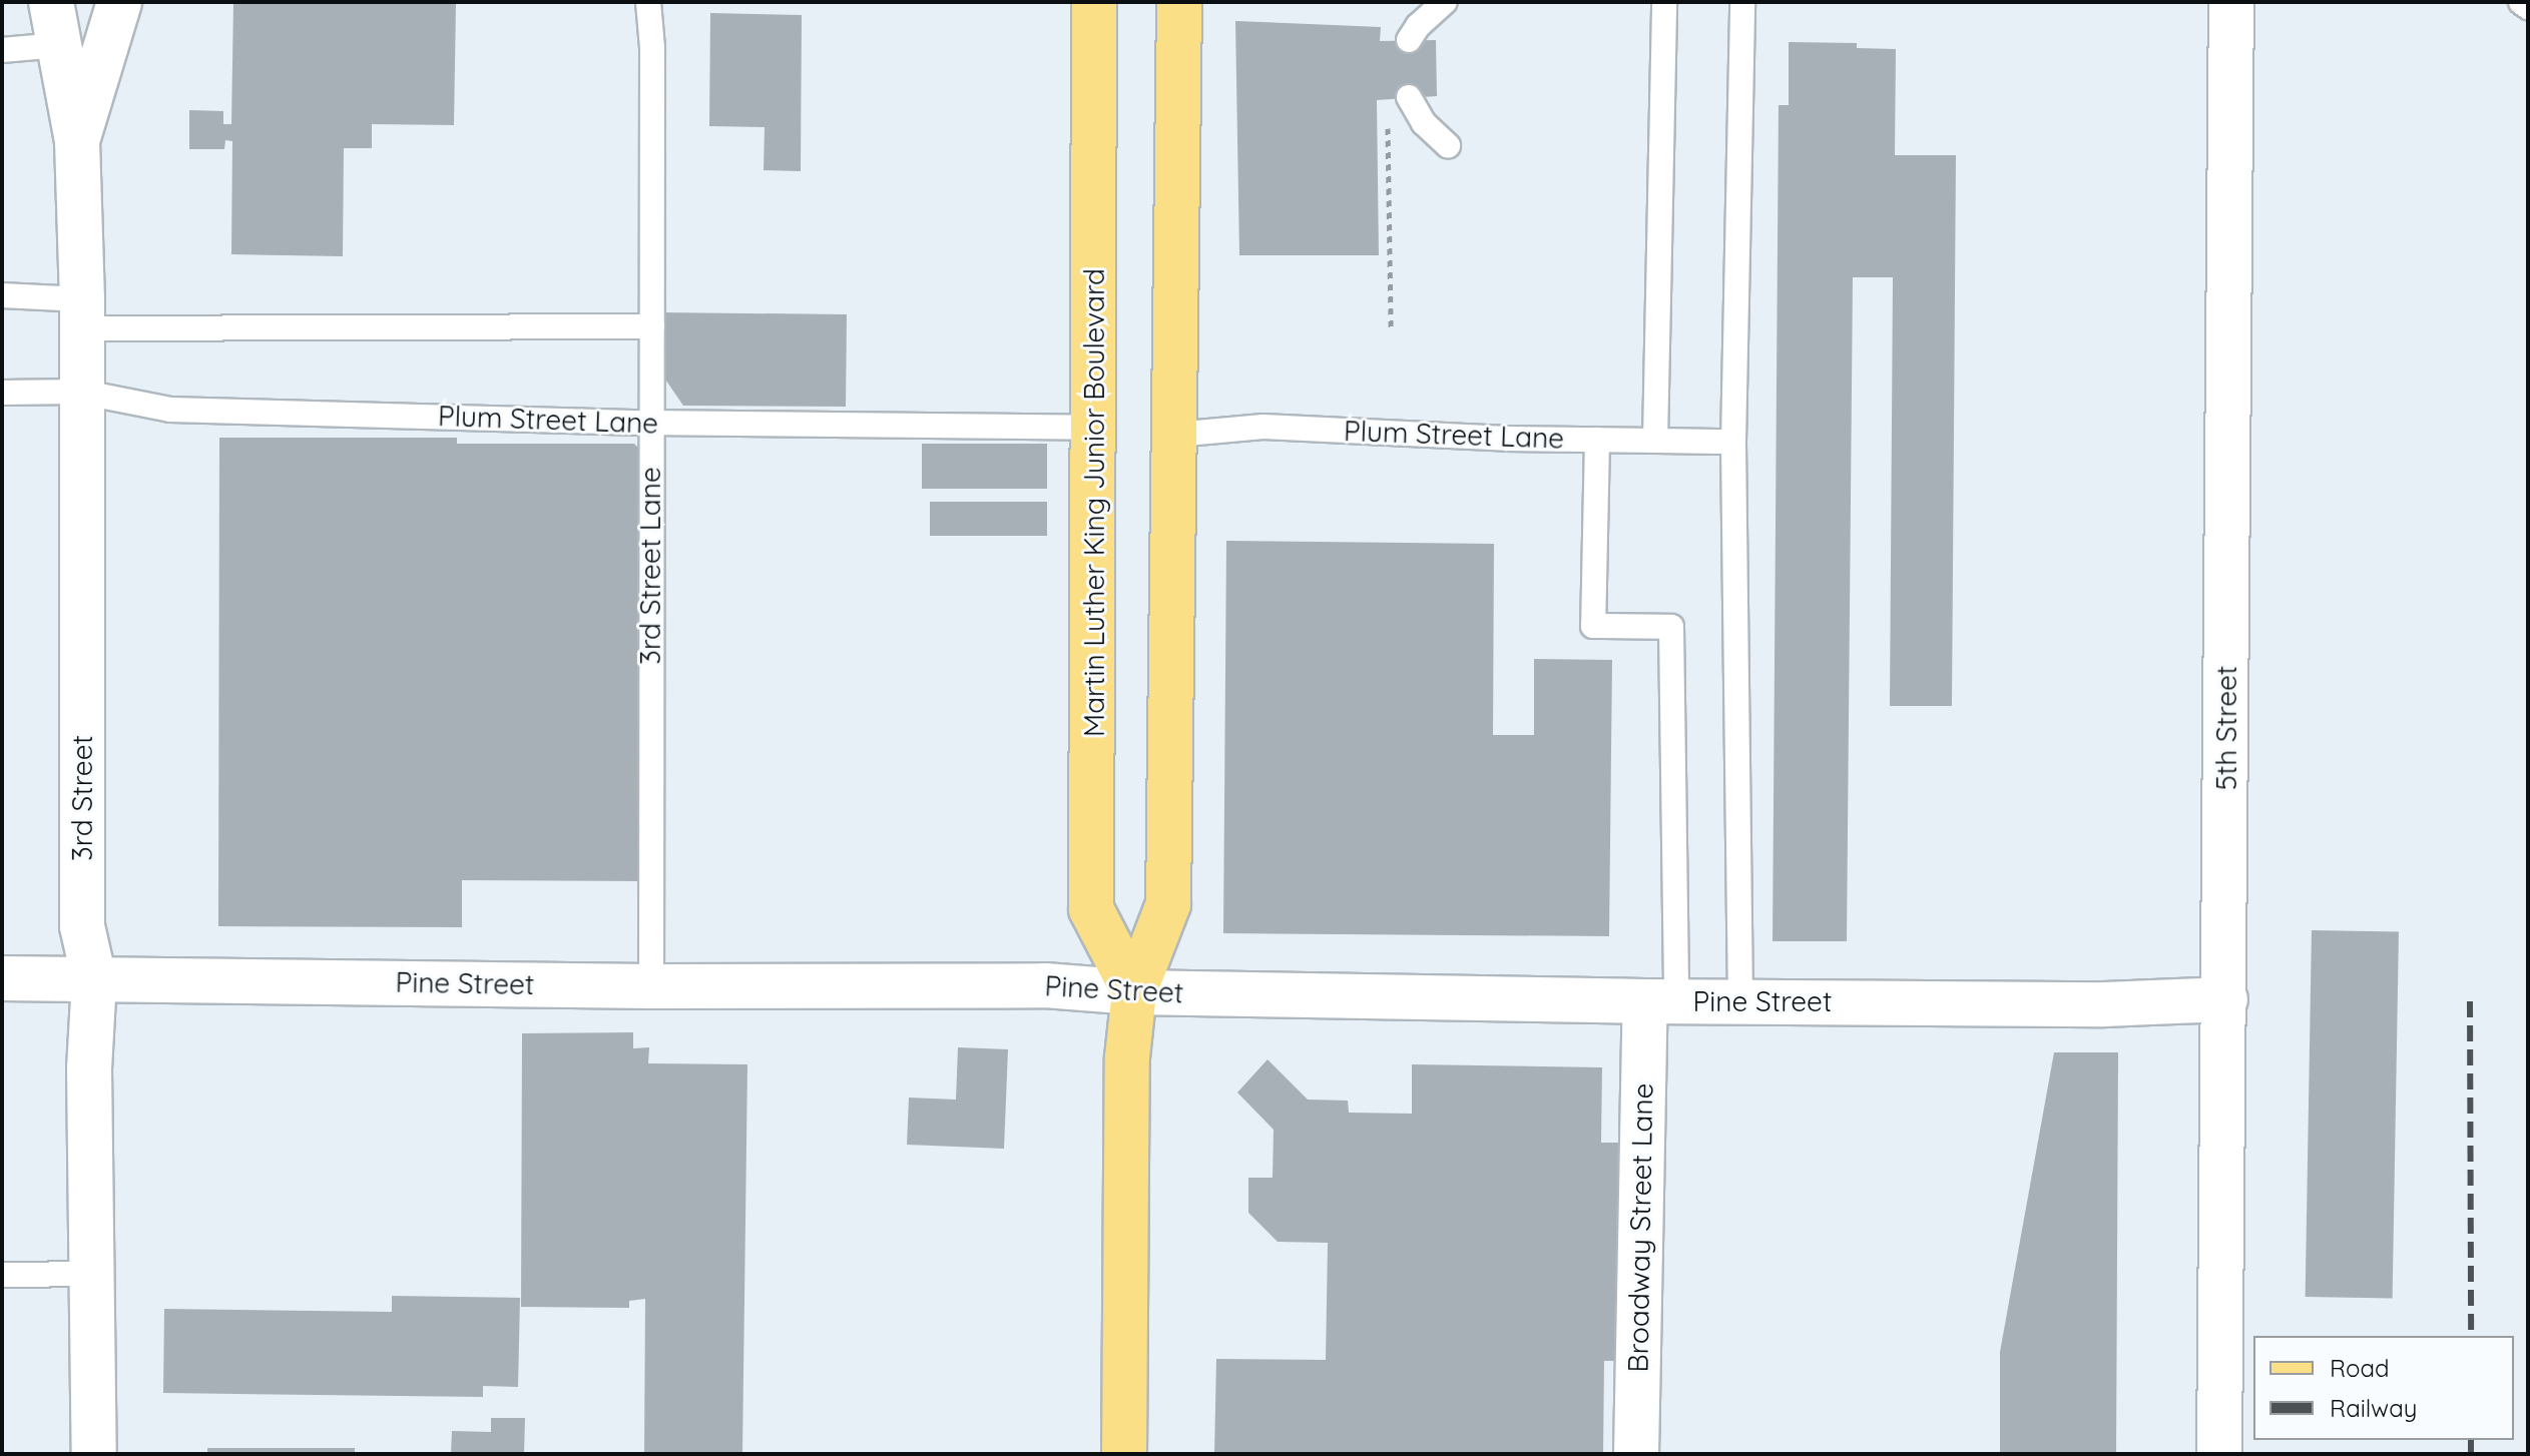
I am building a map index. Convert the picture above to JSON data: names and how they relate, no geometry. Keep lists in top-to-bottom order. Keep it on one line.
{"streets":{"main road":["Martin Luther King Junior Boulevard"],"street":["5th Street","3rd Street","Pine Street","Broadway Street Lane"],"lane":["Plum Street Lane","3rd Street Lane"]},"crossings":[["Plum Street Lane","Martin Luther King Junior Boulevard"],["Plum Street Lane","3rd Street Lane"],["Plum Street Lane","3rd Street"],["Martin Luther King Junior Boulevard","Pine Street"],["3rd Street Lane","Pine Street"],["5th Street","Pine Street"],["3rd Street","Pine Street"],["Pine Street","Broadway Street Lane"]],"legend":["Road","Railway"]}
